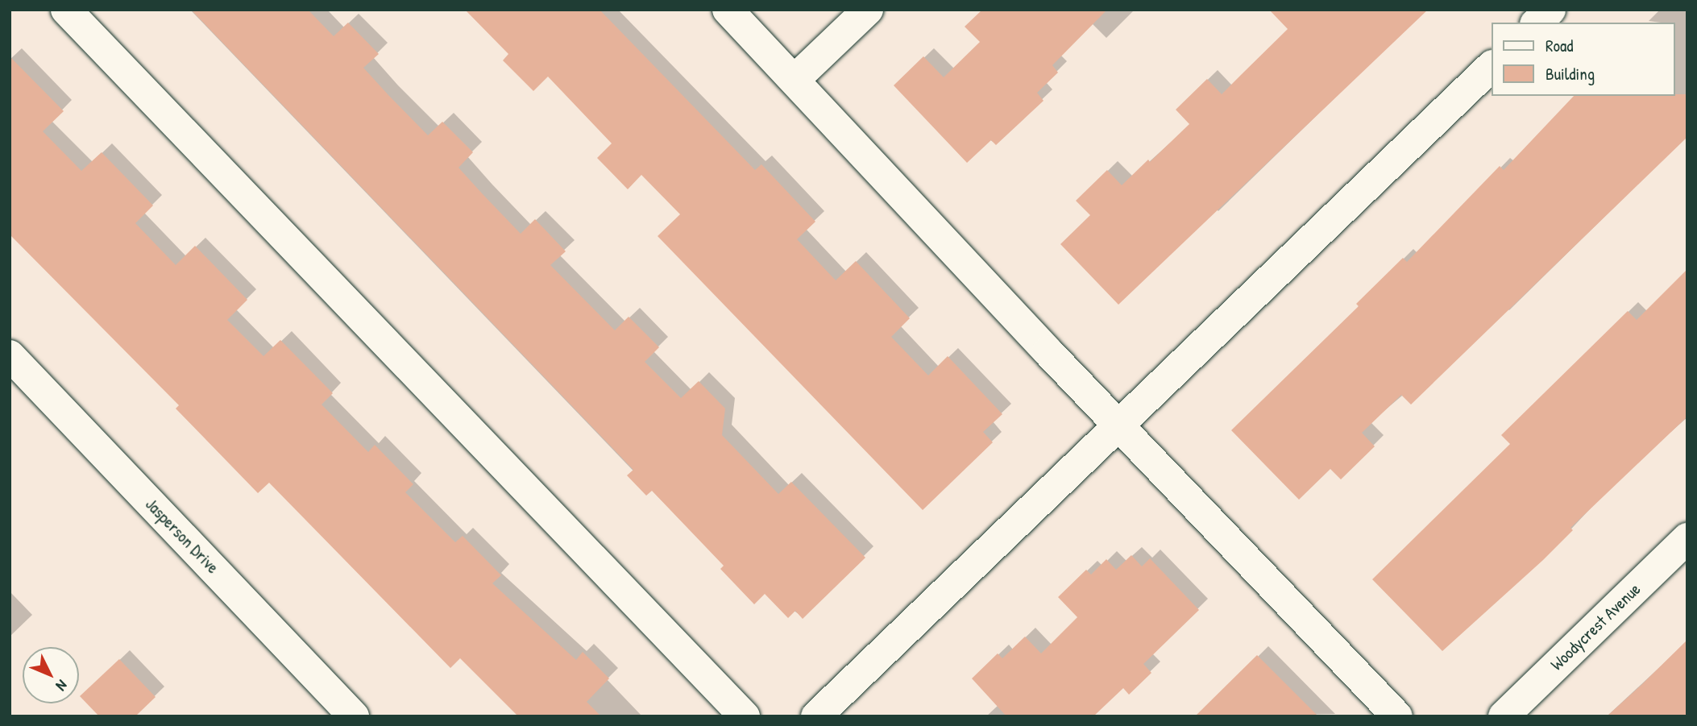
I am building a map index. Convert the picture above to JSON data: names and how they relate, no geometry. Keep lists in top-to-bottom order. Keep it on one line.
{"streets":{"street":["Jasperson Drive","Woodycrest Avenue"]},"legend":["Road","Building"],"north":"bottom right"}
